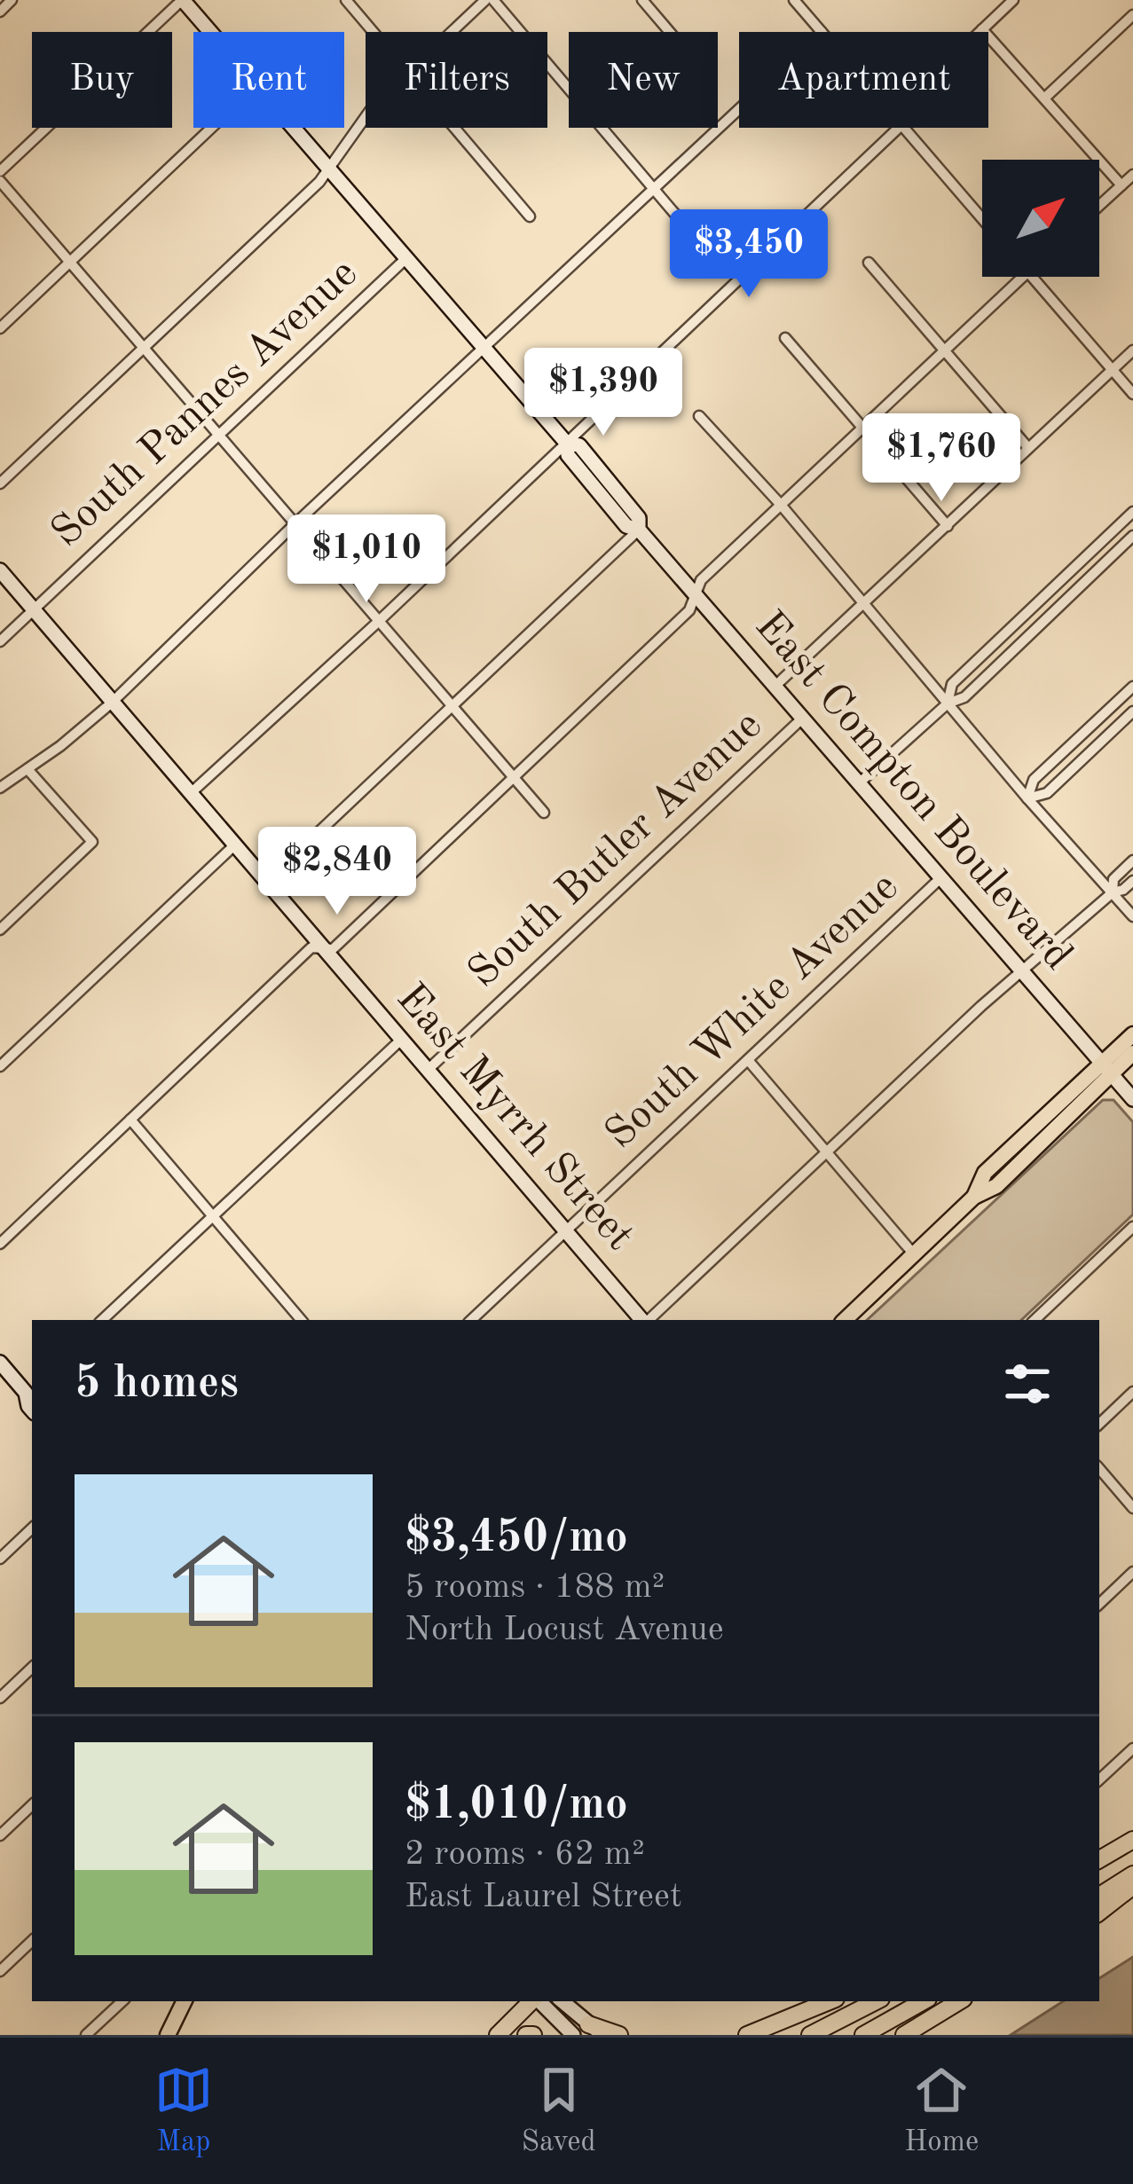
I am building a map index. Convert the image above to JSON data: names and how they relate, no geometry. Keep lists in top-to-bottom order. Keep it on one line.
{"streets":{"main road":["East Compton Boulevard","East Myrrh Street"],"street":["South Pannes Avenue","South Butler Avenue","South White Avenue"]},"crossings":[["South Pannes Avenue","East Compton Boulevard"],["South Pannes Avenue","East Myrrh Street"],["East Compton Boulevard","South Butler Avenue"],["East Compton Boulevard","South White Avenue"],["South Butler Avenue","East Myrrh Street"],["South White Avenue","East Myrrh Street"]],"north":"top right","page":{"chip":["Buy","Rent","Filters","New","Apartment"],"price":["$3,450","$1,390","$1,760","$1,010","$2,840"],"heading":"5 homes","list":[{"name":"$3,450/mo","note":"5 rooms · 188 m² · North Locust Avenue"},{"name":"$1,010/mo","note":"2 rooms · 62 m² · East Laurel Street"}],"tabs":["Map","Saved","Home"]}}
